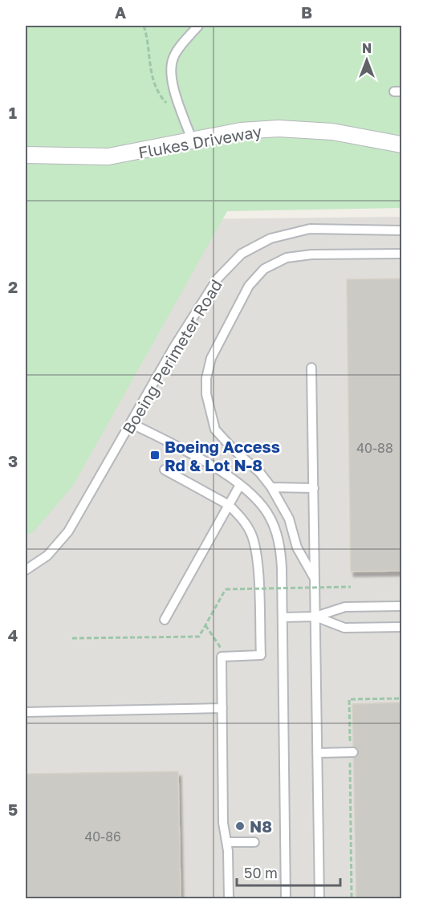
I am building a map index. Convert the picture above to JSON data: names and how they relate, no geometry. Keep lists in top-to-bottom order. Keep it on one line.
{"streets":{"street":["Flukes Driveway"],"lane":["Boeing Perimeter Road"]},"places":{"transit":["Boeing Access Rd & Lot N-8"],"other":["N8"]},"house_numbers":["40-88","40-86"],"scale_bar":"50 m","north":"top","grid":{"columns":["A","B"],"rows":["1","2","3","4","5"]}}
